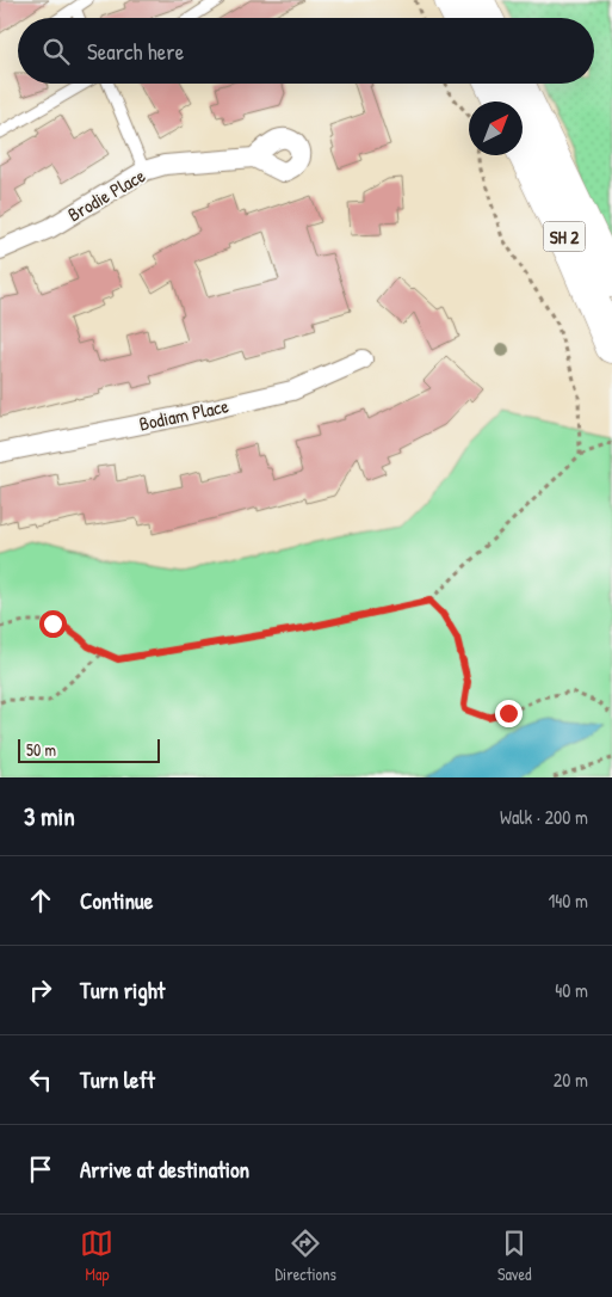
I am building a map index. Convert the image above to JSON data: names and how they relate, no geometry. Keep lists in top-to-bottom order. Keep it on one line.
{"streets":{"highway":["SH 2"],"street":["Brodie Place","Bodiam Place"]},"scale_bar":"50 m","north":"top right","page":{"search":"Search here","scale":"50 m","heading":["3 min","Walk · 200 m"],"list":[["Continue","140 m"],["Turn right","40 m"],["Turn left","20 m"],"Arrive at destination"],"nav":["Map","Directions","Saved"]}}
